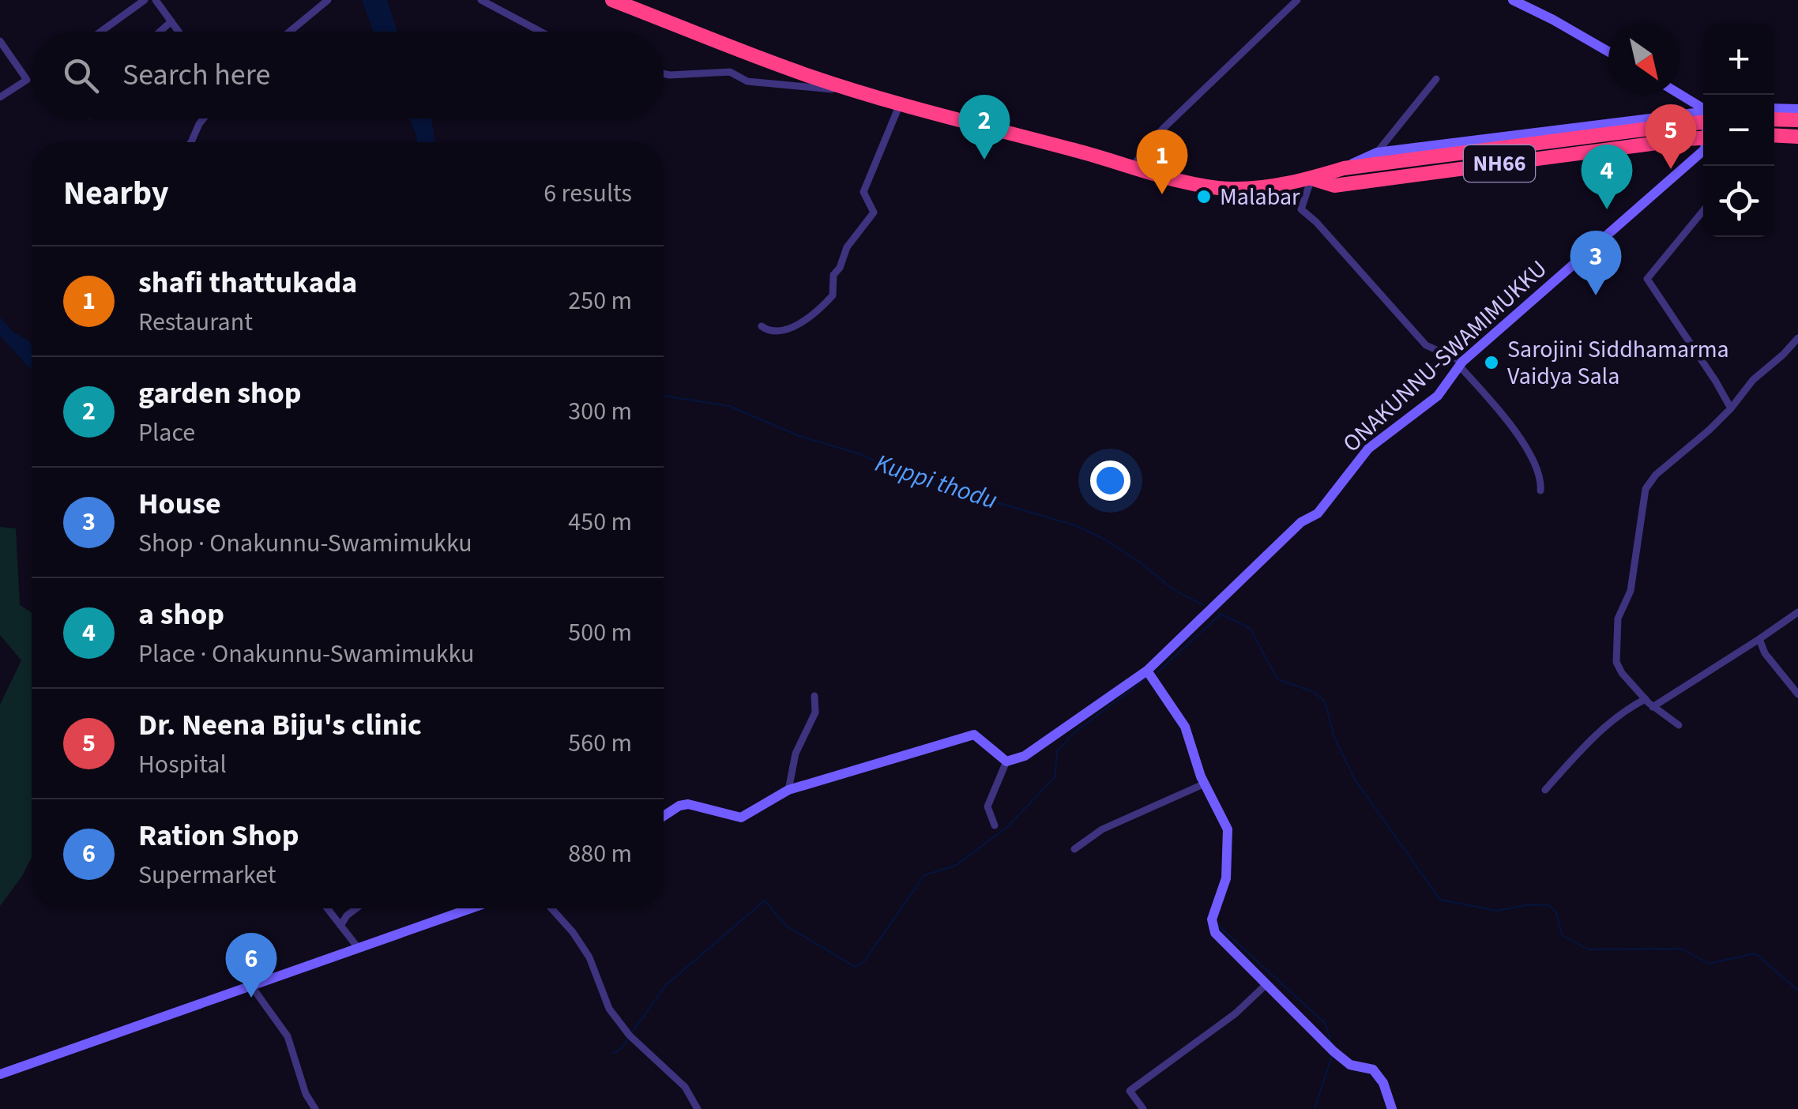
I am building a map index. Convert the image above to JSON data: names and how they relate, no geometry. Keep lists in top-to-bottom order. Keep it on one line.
{"streets":{"highway":["NH66"],"street":["ONAKUNNU-SWAMIMUKKU"]},"water":["Kuppi thodu"],"places":["Malabar","Sarojini Siddhamarma Vaidya Sala"],"north":"bottom right","page":{"map_buttons":["+","−"],"search":"Search here","pins":["2","5","1","4","3","6"],"heading":["Nearby","6 results"],"list":[{"mark":"1","name":"shafi thattukada","note":"Restaurant","value":"250 m"},{"mark":"2","name":"garden shop","note":"Place","value":"300 m"},{"mark":"3","name":"House","note":"Shop · Onakunnu-Swamimukku","value":"450 m"},{"mark":"4","name":"a shop","note":"Place · Onakunnu-Swamimukku","value":"500 m"},{"mark":"5","name":"Dr. Neena Biju's clinic","note":"Hospital","value":"560 m"},{"mark":"6","name":"Ration Shop","note":"Supermarket","value":"880 m"}]}}
